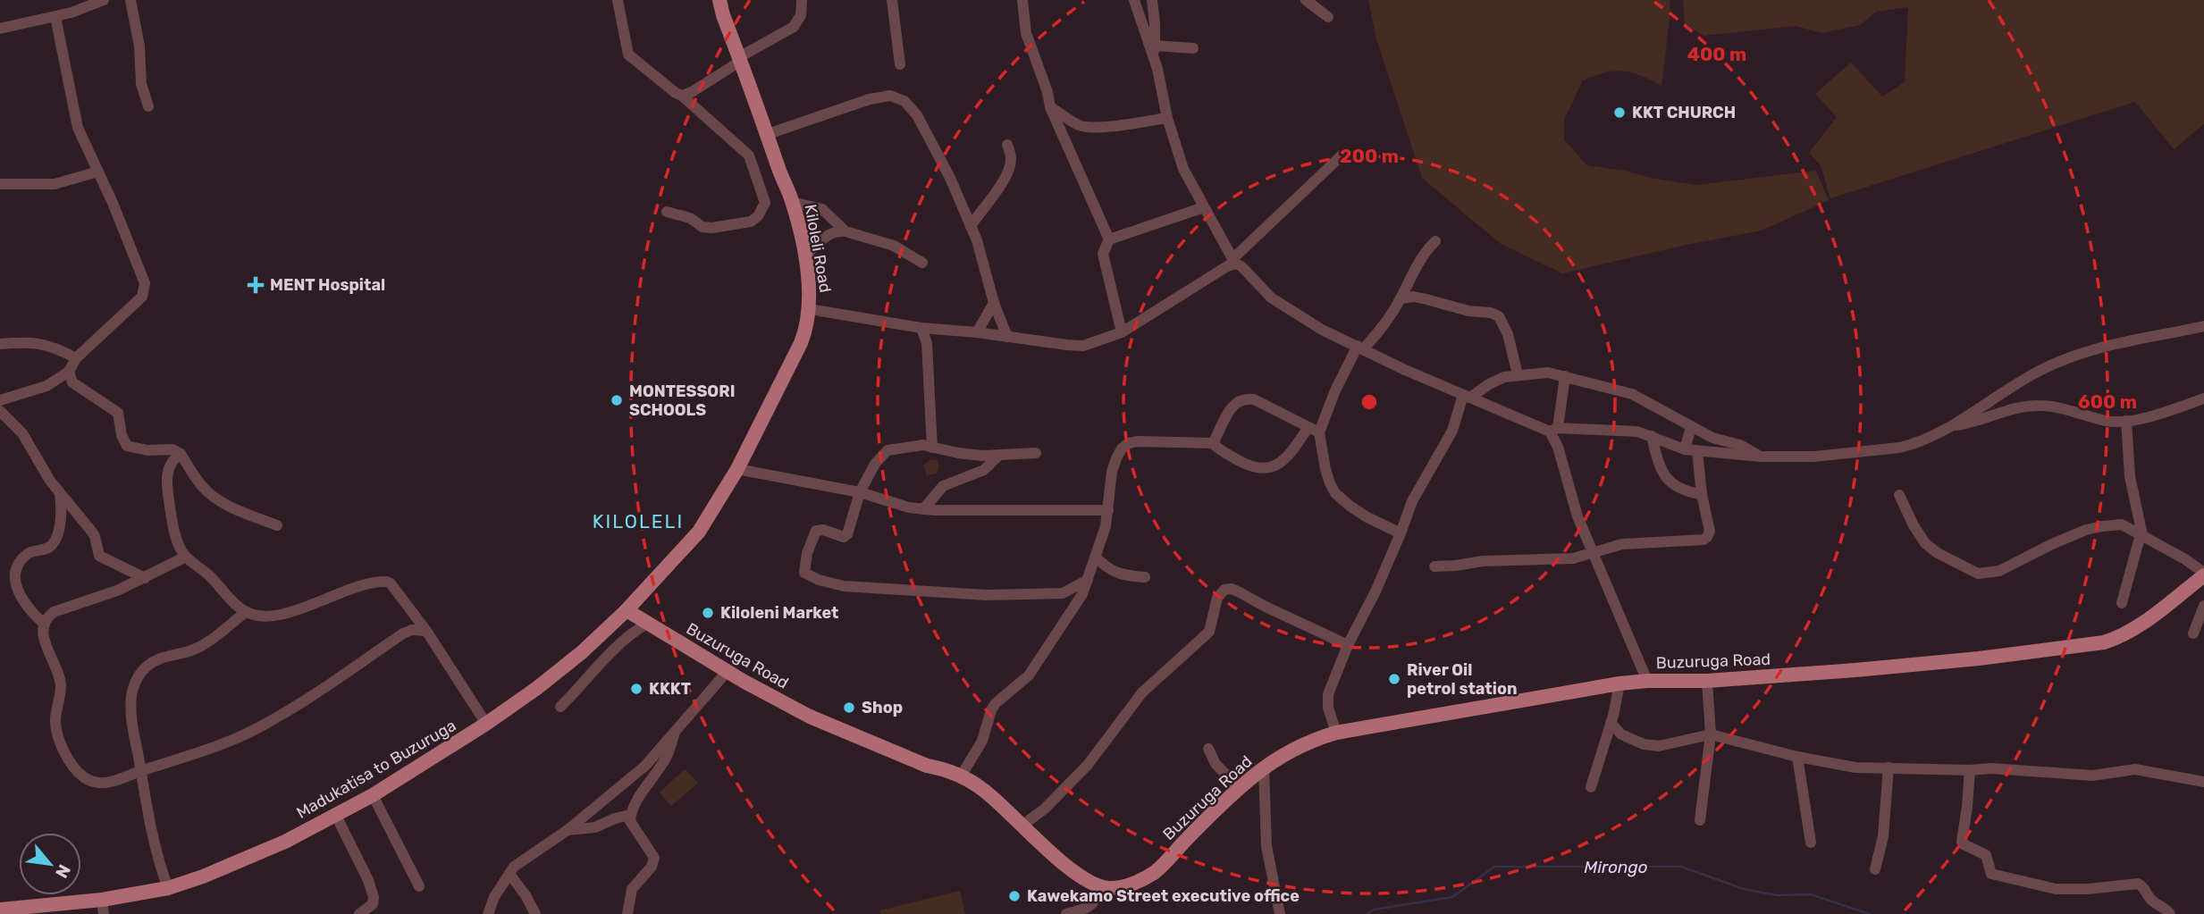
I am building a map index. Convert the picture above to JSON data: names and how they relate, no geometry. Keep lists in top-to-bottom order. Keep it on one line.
{"streets":{"main road":["Kiloleli Road","Buzuruga Road","Madukatisa to Buzuruga"]},"crossings":[["Kiloleli Road","Buzuruga Road"],["Kiloleli Road","Madukatisa to Buzuruga"],["Buzuruga Road","Madukatisa to Buzuruga"]],"districts":["KILOLELI"],"water":["Mirongo"],"places":{"other":["KKT CHURCH","MONTESSORI SCHOOLS","Kiloleni Market","River Oil petrol station","KKKT","Shop","Kawekamo Street executive office"],"health":["MENT Hospital"]},"north":"bottom right","rings":["400 m","200 m","600 m"]}
